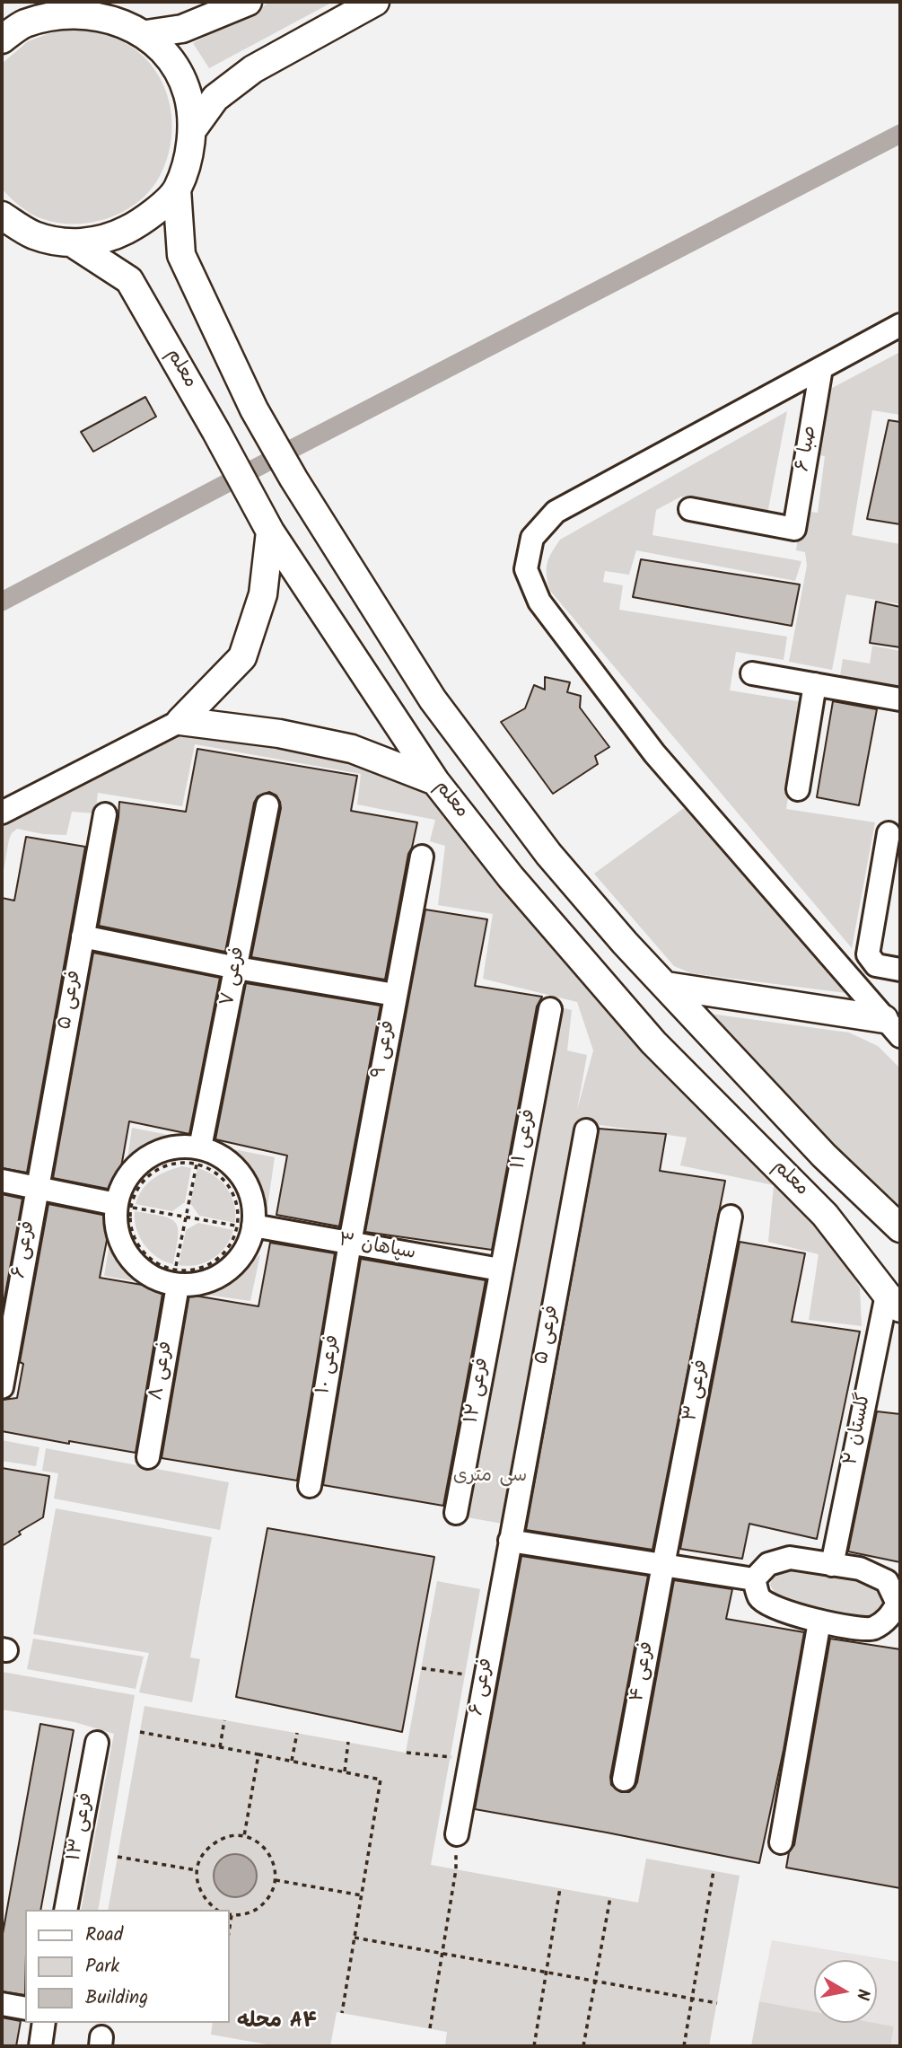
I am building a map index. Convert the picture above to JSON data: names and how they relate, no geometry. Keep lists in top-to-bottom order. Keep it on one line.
{"streets":{"main road":["معلم"],"street":["صبا ۶","فرعی ۷","فرعی ۵","فرعی ۹","فرعی ۱۱","سپاهان ۳","فرعی ۶","فرعی ۱۰","فرعی ۸","فرعی ۱۲","فرعی ۳","گلستان ۲","فرعی ۴","فرعی ۱۳"]},"crossings":[["معلم","گلستان ۲"],["فرعی ۵","فرعی ۶"],["فرعی ۹","سپاهان ۳"],["فرعی ۹","فرعی ۱۰"],["فرعی ۱۱","سپاهان ۳"],["فرعی ۱۱","فرعی ۱۲"],["سپاهان ۳","فرعی ۱۰"],["سپاهان ۳","فرعی ۱۲"],["فرعی ۳","فرعی ۴"]],"districts":["محله A۴"],"parks":["سی متری"],"legend":["Road","Park","Building"],"north":"right"}
